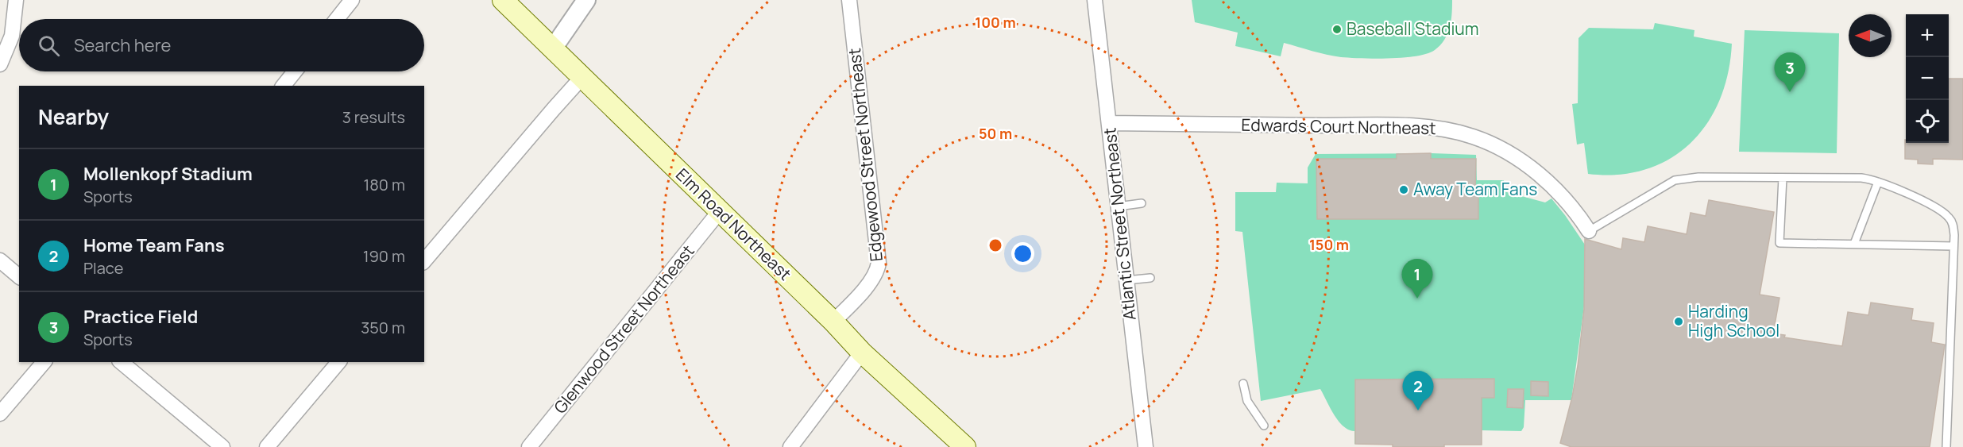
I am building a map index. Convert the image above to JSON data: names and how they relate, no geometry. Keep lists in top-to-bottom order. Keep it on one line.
{"streets":{"main road":["Elm Road Northeast"],"street":["Edwards Court Northeast","Edgewood Street Northeast","Atlantic Street Northeast","Glenwood Street Northeast"]},"crossings":[["Edwards Court Northeast","Atlantic Street Northeast"],["Edgewood Street Northeast","Elm Road Northeast"],["Elm Road Northeast","Glenwood Street Northeast"]],"places":["Baseball Stadium","Away Team Fans","Harding High School"],"north":"left","page":{"map_buttons":["+","−"],"search":"Search here","pins":["3","1","2"],"heading":["Nearby","3 results"],"list":[{"mark":"1","name":"Mollenkopf Stadium","note":"Sports","value":"180 m"},{"mark":"2","name":"Home Team Fans","note":"Place","value":"190 m"},{"mark":"3","name":"Practice Field","note":"Sports","value":"350 m"}]},"rings":["100 m","50 m","150 m"]}
